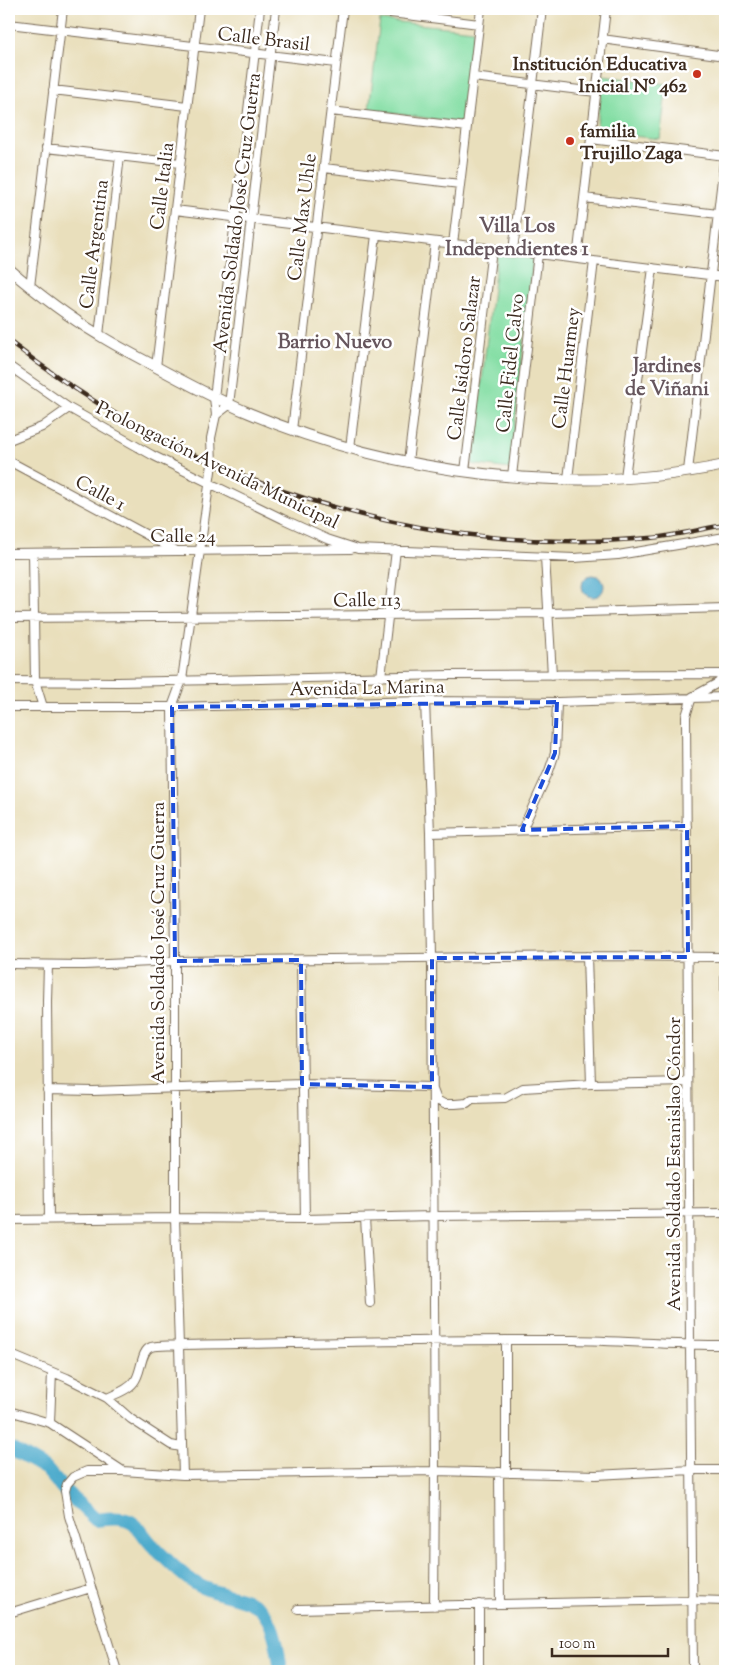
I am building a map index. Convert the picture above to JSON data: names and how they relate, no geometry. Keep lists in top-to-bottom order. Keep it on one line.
{"streets":{"street":["Calle Brasil","Calle Italia","Avenida Soldado José Cruz Guerra","Calle Max Uhle","Calle Argentina","Calle Isidoro Salazar","Calle Fidel Calvo","Calle Huarmey","Prolongación Avenida Municipal","Calle 1","Calle 24","Calle 113","Avenida La Marina","Avenida Soldado Estanislao Cóndor"]},"crossings":[["Calle Brasil","Calle Italia"],["Calle Brasil","Avenida Soldado José Cruz Guerra"],["Calle Brasil","Calle Max Uhle"],["Avenida Soldado José Cruz Guerra","Prolongación Avenida Municipal"],["Avenida Soldado José Cruz Guerra","Calle 24"],["Avenida Soldado José Cruz Guerra","Calle 113"],["Avenida Soldado José Cruz Guerra","Avenida La Marina"],["Prolongación Avenida Municipal","Calle 24"],["Calle 1","Calle 24"],["Avenida La Marina","Avenida Soldado Estanislao Cóndor"]],"districts":["Villa Los Independientes 1","Barrio Nuevo","Jardines de Viñani"],"places":["Institución Educativa Inicial Nº 462","familia Trujillo Zaga"],"scale_bar":"100 m"}
